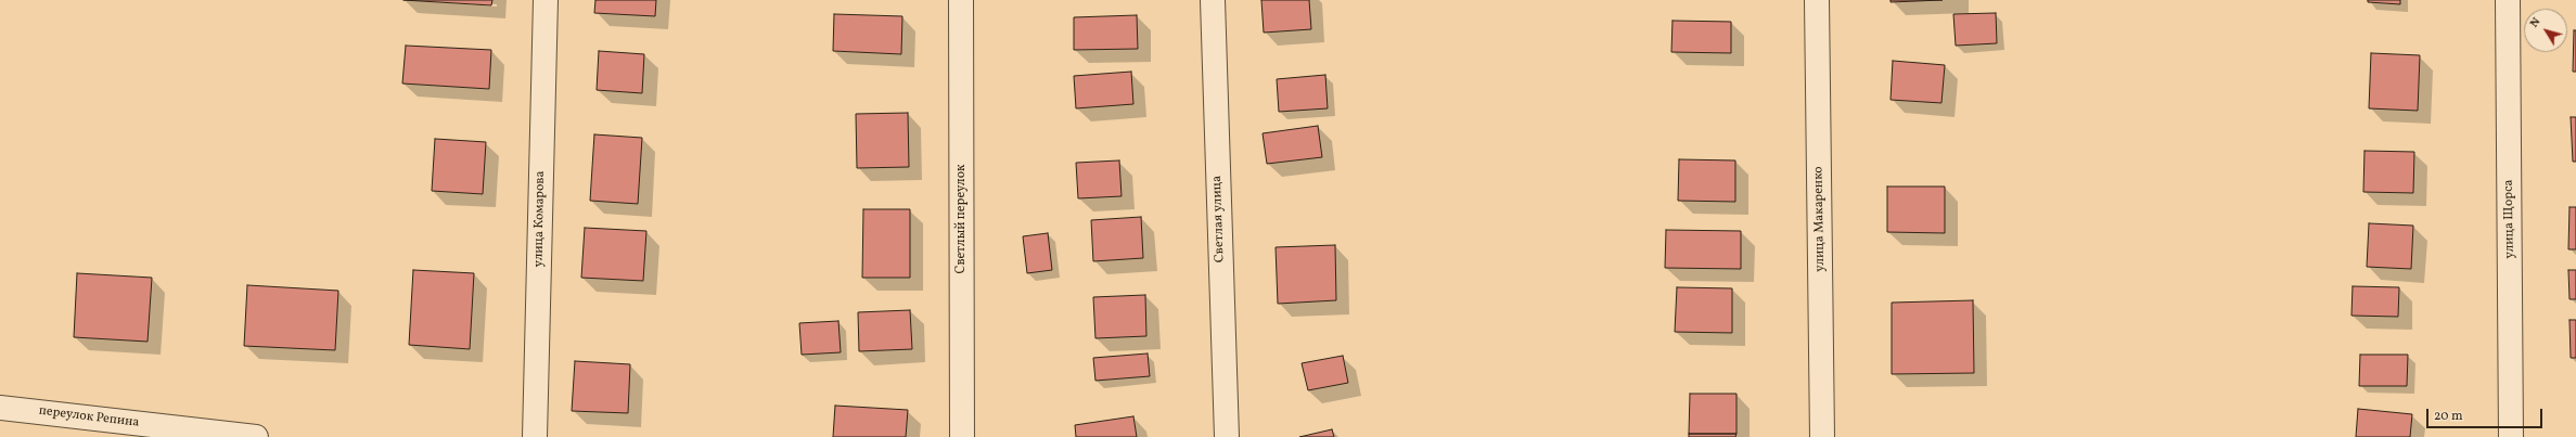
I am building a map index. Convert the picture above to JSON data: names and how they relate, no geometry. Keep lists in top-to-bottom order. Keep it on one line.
{"streets":{"street":["улица Комарова","Светлый переулок","Светлая улица","улица Макаренко","улица Щорса","переулок Репина"]},"scale_bar":"20 m","north":"top left"}
